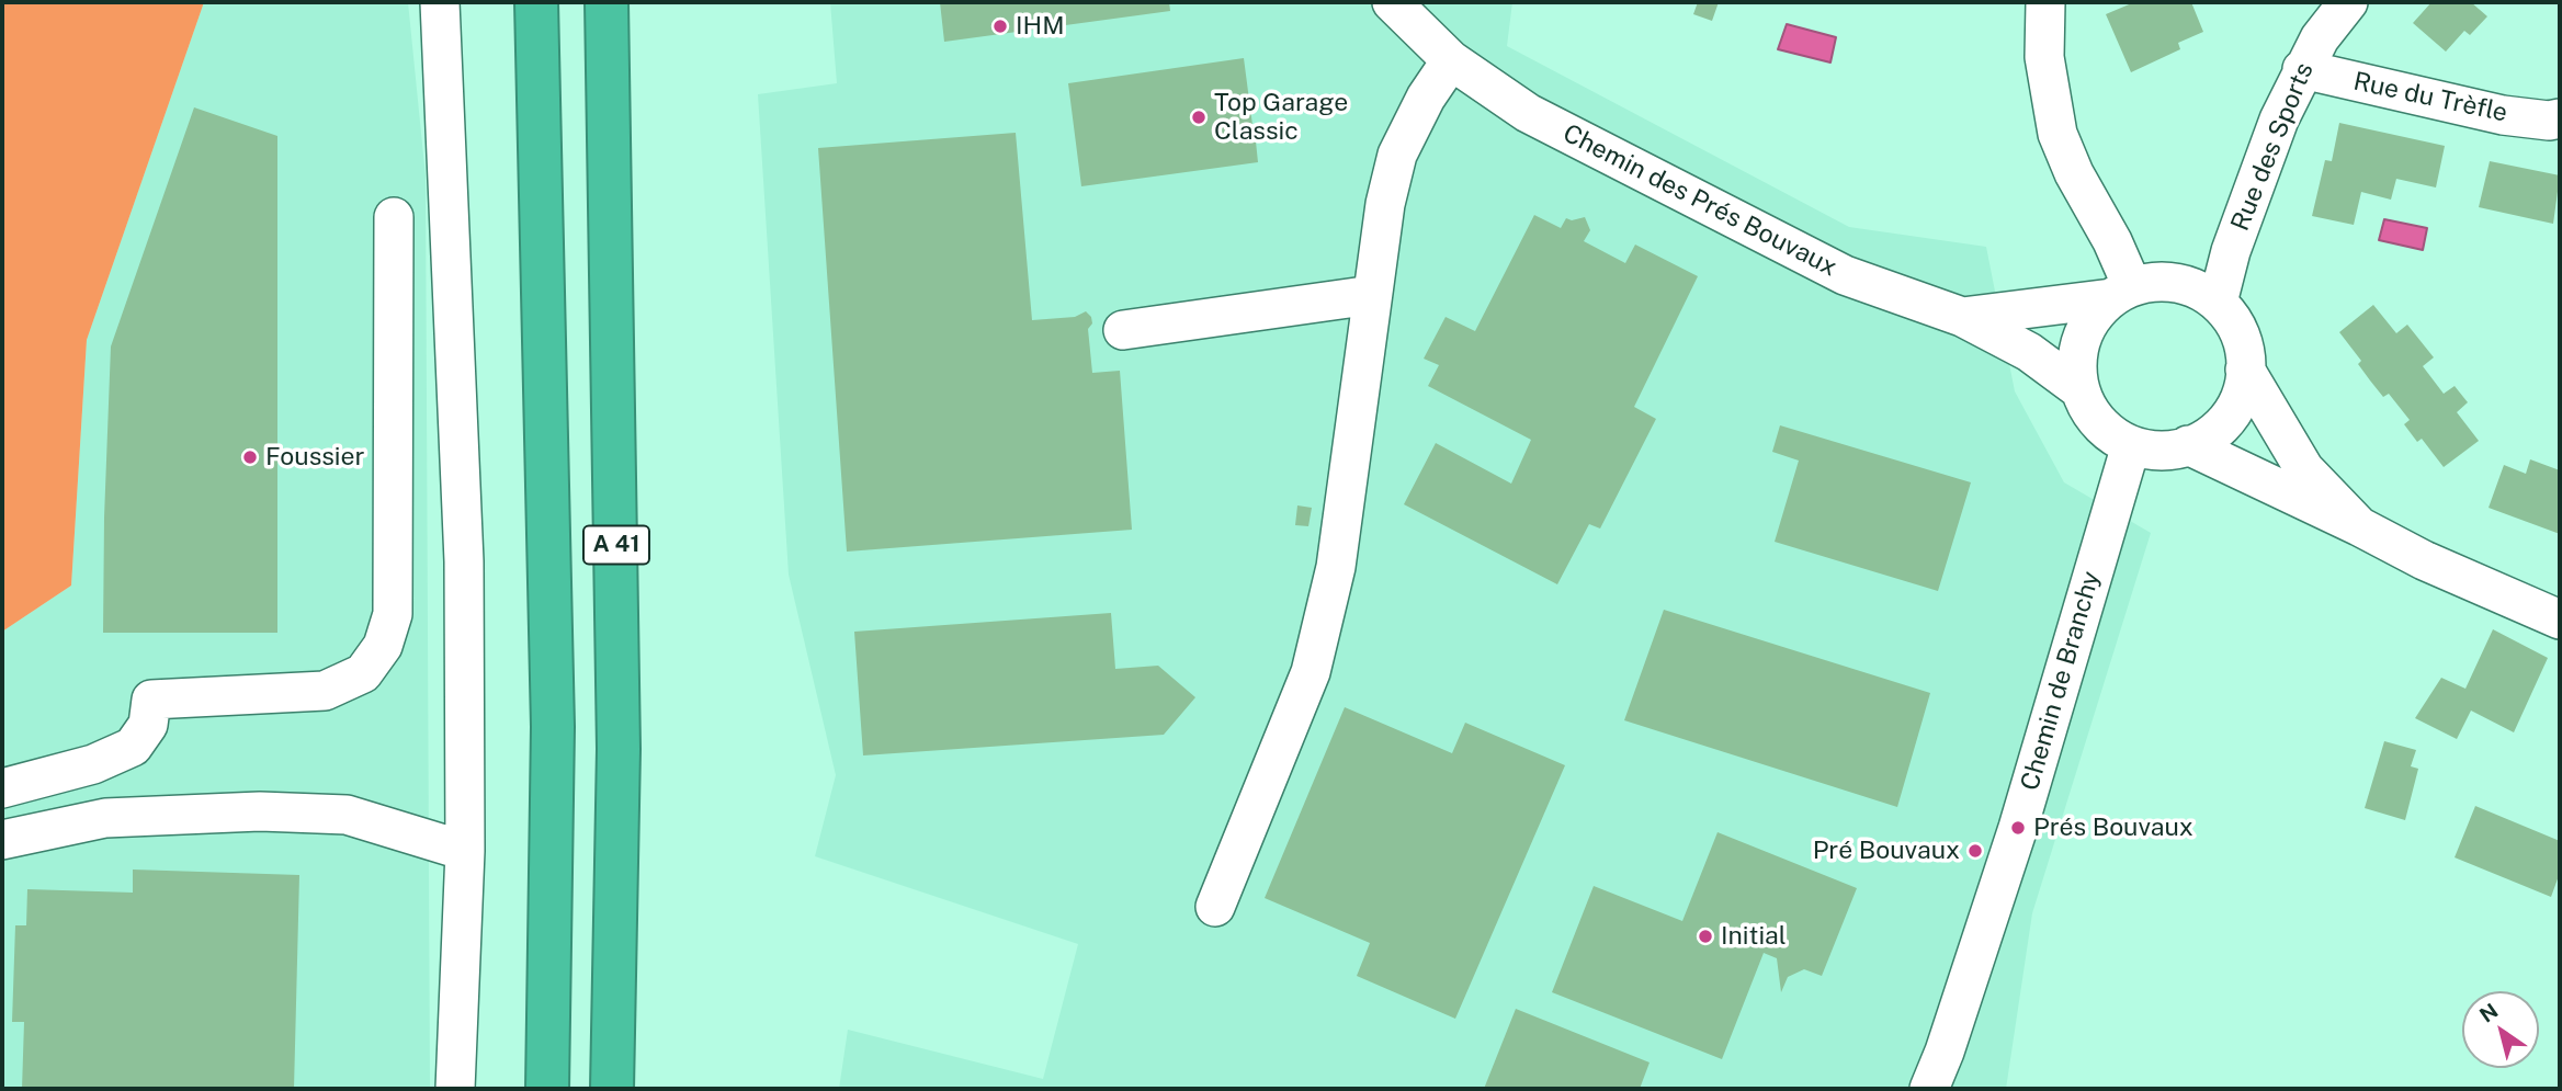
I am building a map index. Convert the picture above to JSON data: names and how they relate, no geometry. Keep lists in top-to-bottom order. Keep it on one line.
{"streets":{"highway":["A 41"],"street":["Rue du Trèfle","Rue des Sports","Chemin des Prés Bouvaux","Chemin de Branchy"]},"crossings":[["Rue du Trèfle","Rue des Sports"],["Rue des Sports","Chemin des Prés Bouvaux"],["Rue des Sports","Chemin de Branchy"],["Chemin des Prés Bouvaux","Chemin de Branchy"]],"places":["IHM","Top Garage Classic","Foussier","Prés Bouvaux","Pré Bouvaux","Initial"],"north":"top left"}
